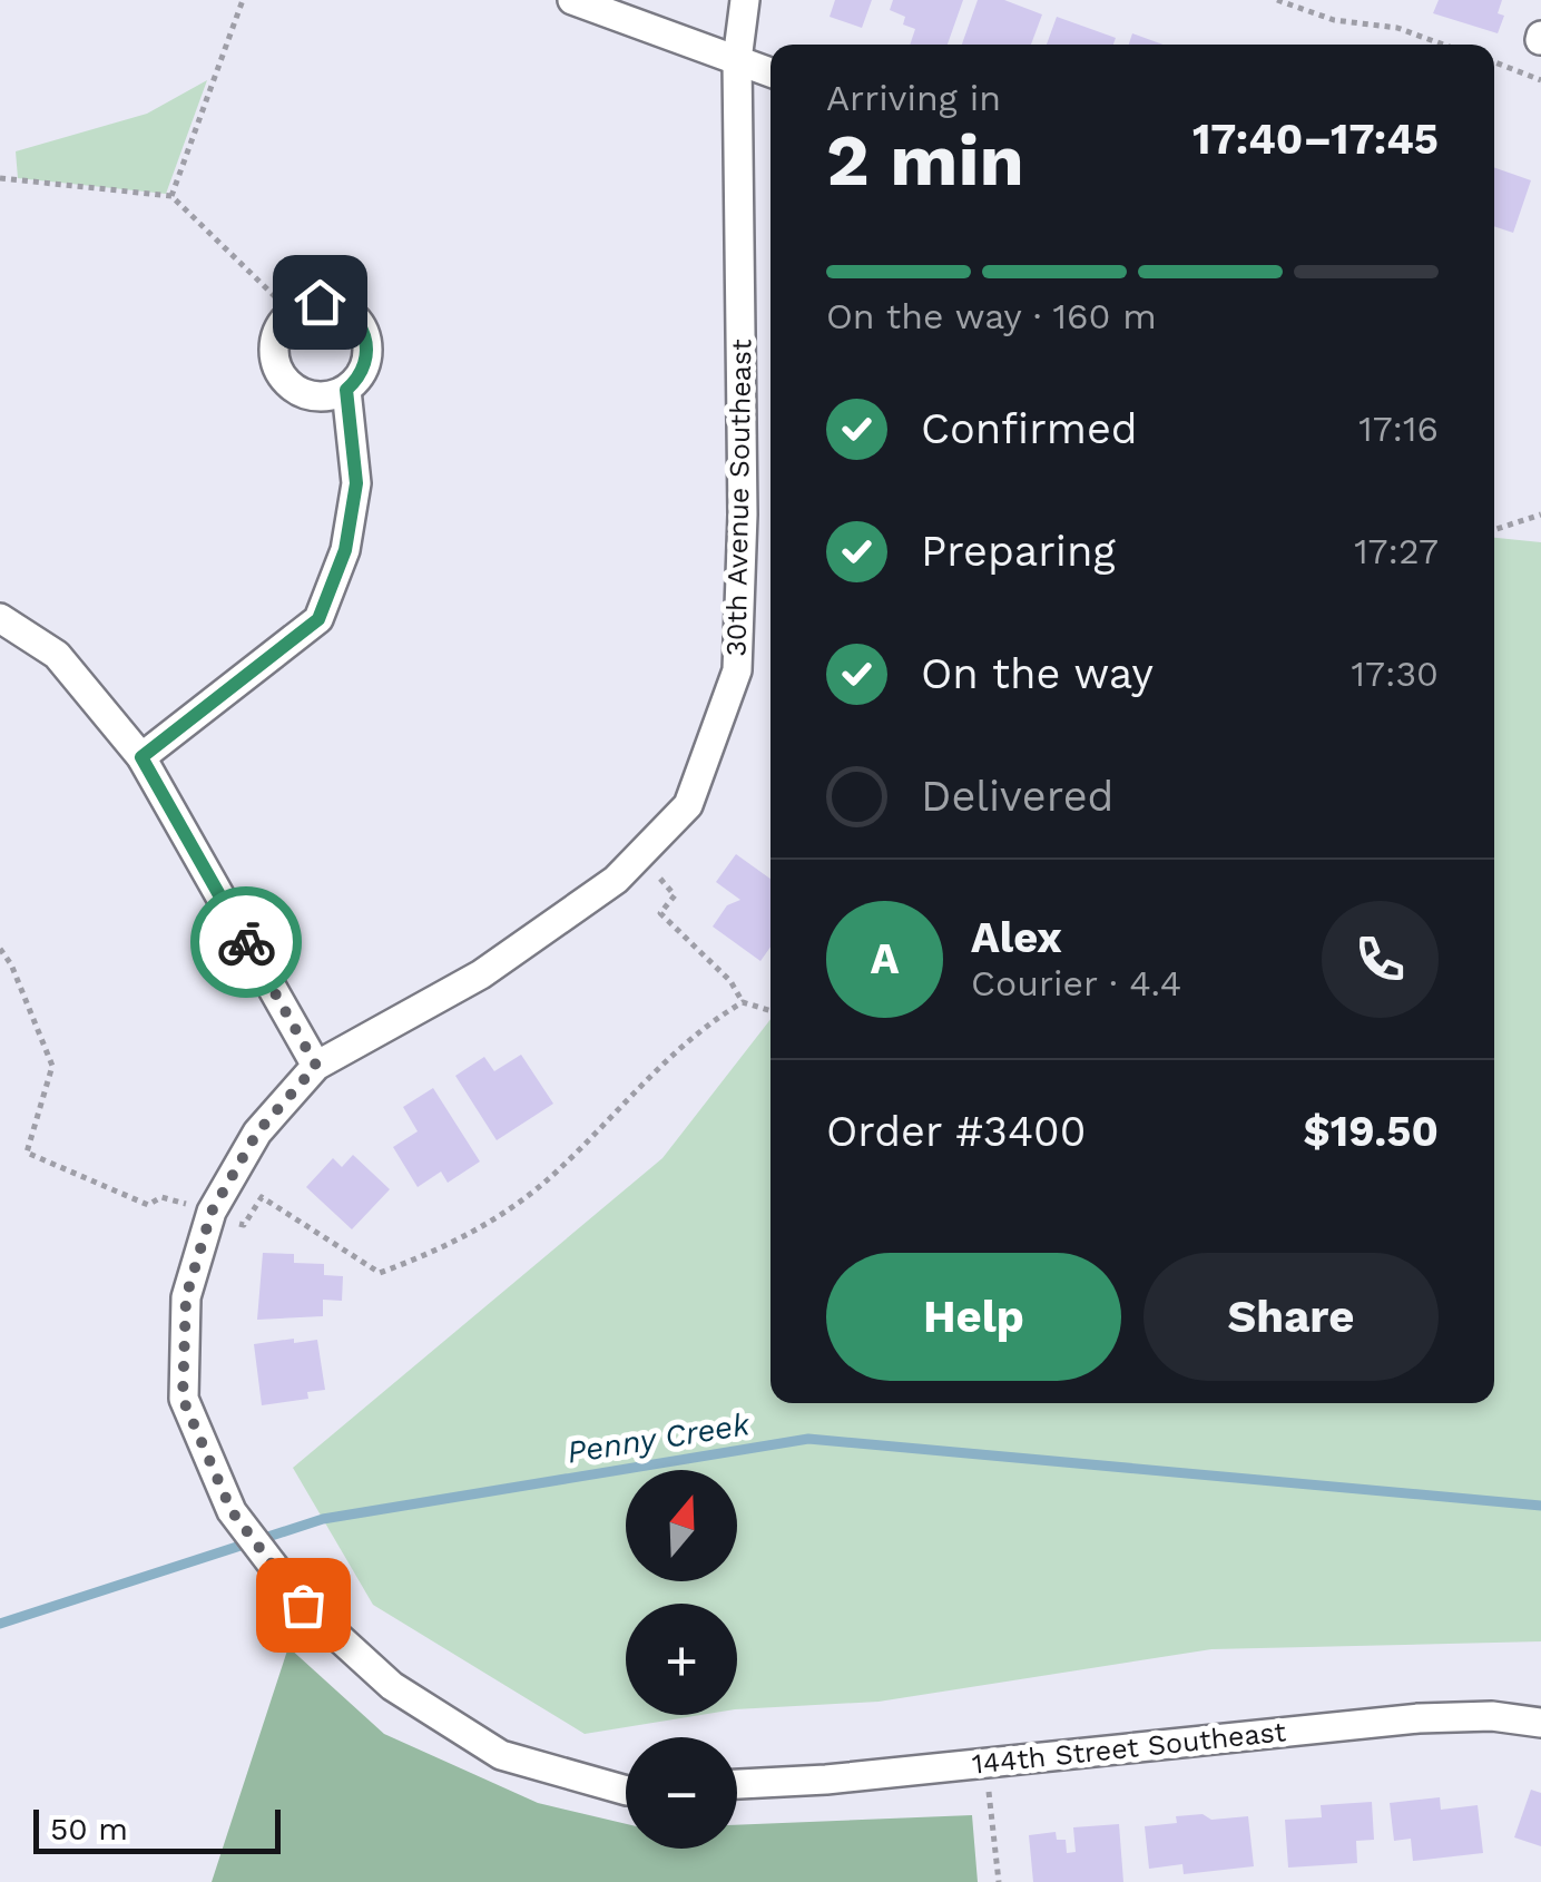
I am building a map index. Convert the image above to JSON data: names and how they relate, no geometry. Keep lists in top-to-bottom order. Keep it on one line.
{"streets":{"street":["30th Avenue Southeast","144th Street Southeast"]},"water":["Penny Creek"],"scale_bar":"50 m","north":"top","page":{"heading":["2 min","Arriving in","17:40–17:45"],"panel":["Alex","Courier · 4.4","Order #3400","$19.50"],"bar":"On the way · 160 m","list":[["Confirmed","17:16"],["Preparing","17:27"],["On the way","17:30"],"Delivered"],"round":"A","buttons":["Help","Share"],"map_buttons":["+","−"],"scale":"50 m"}}
